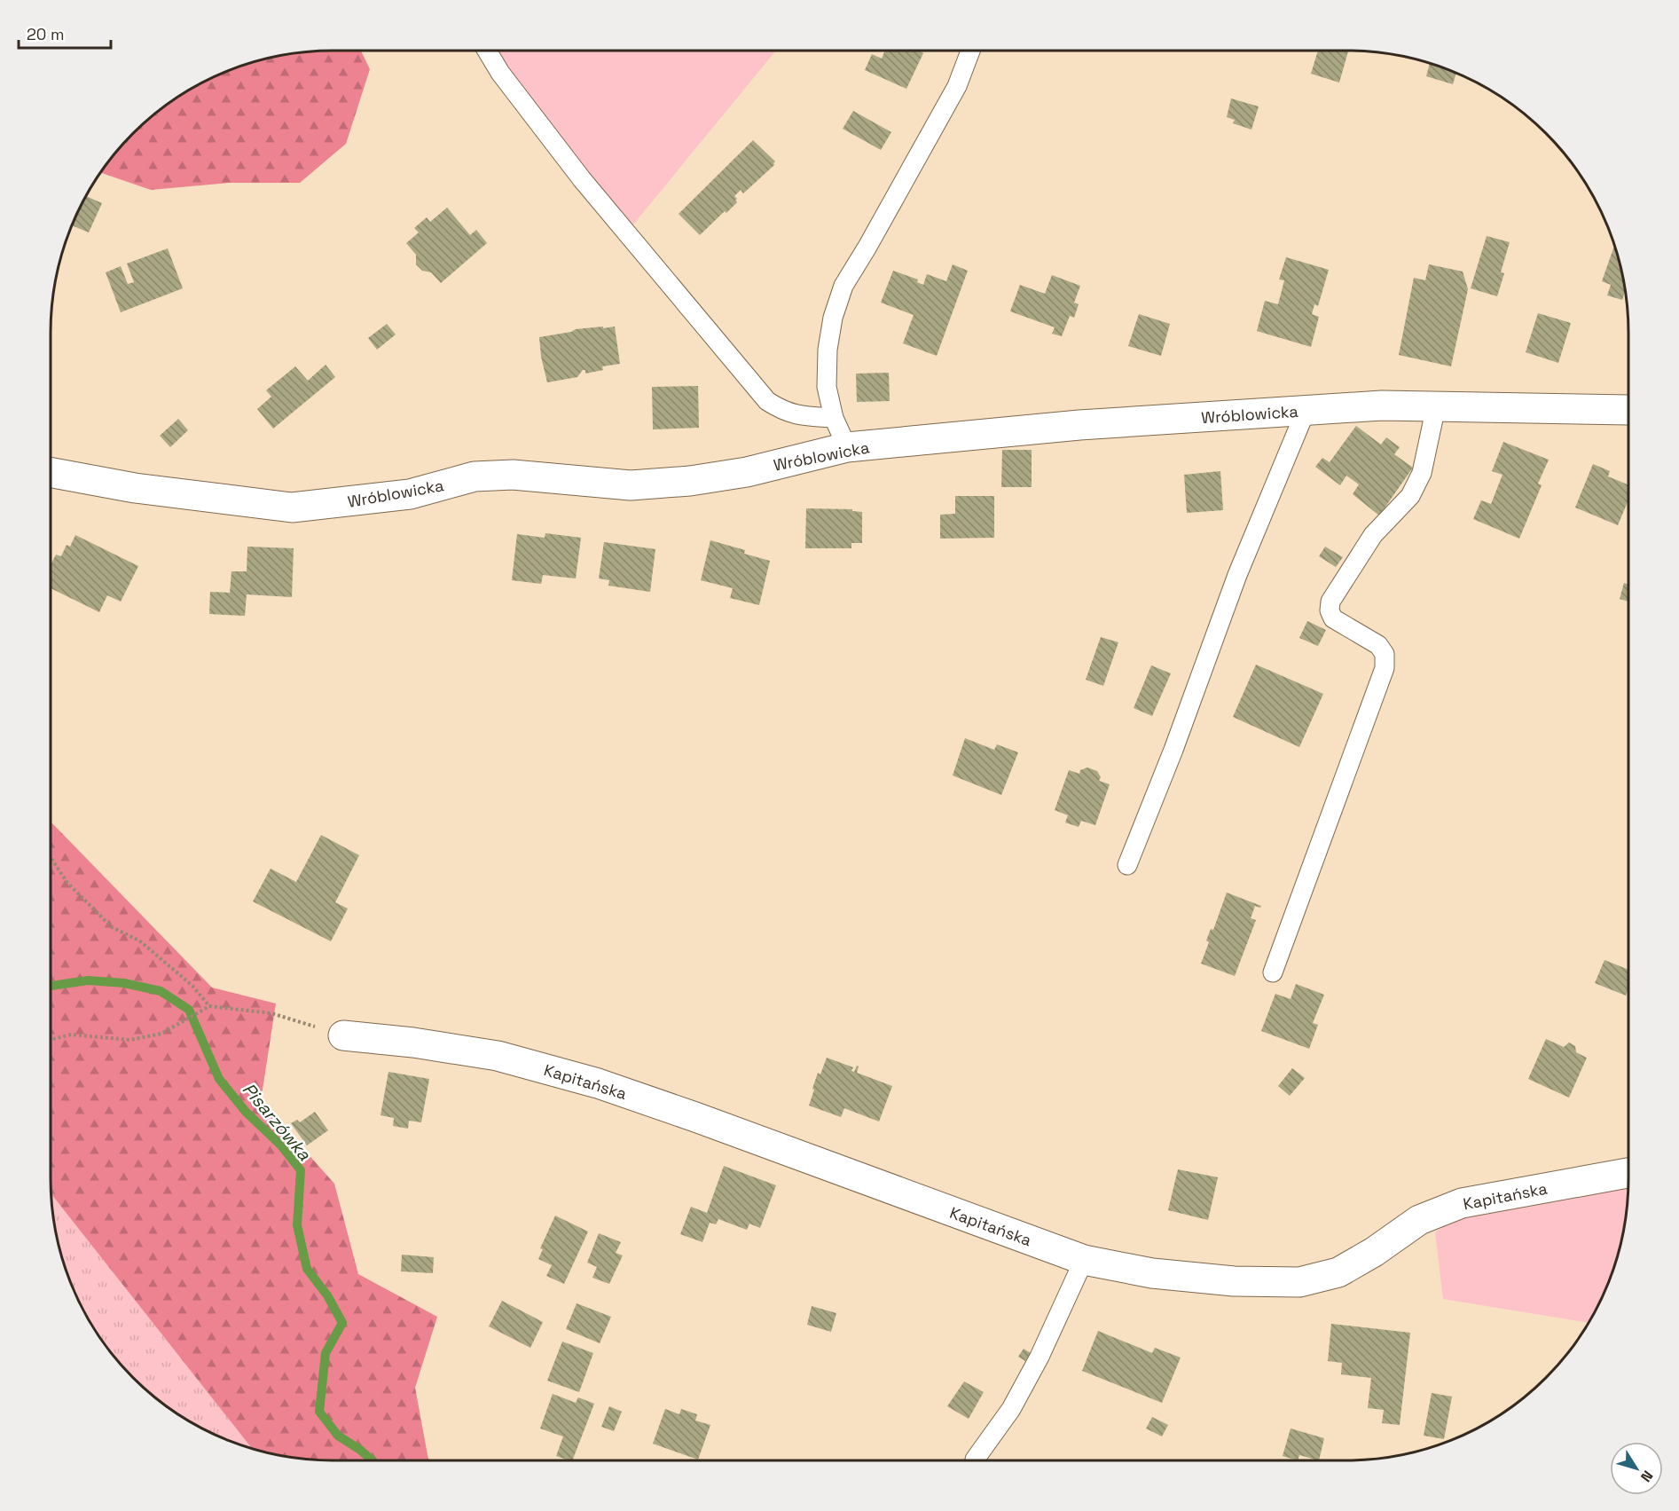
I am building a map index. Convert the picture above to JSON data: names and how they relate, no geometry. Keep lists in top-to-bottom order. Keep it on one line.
{"streets":{"street":["Wróblowicka","Kapitańska"]},"water":["Pisarzówka"],"scale_bar":"20 m","north":"bottom right"}
